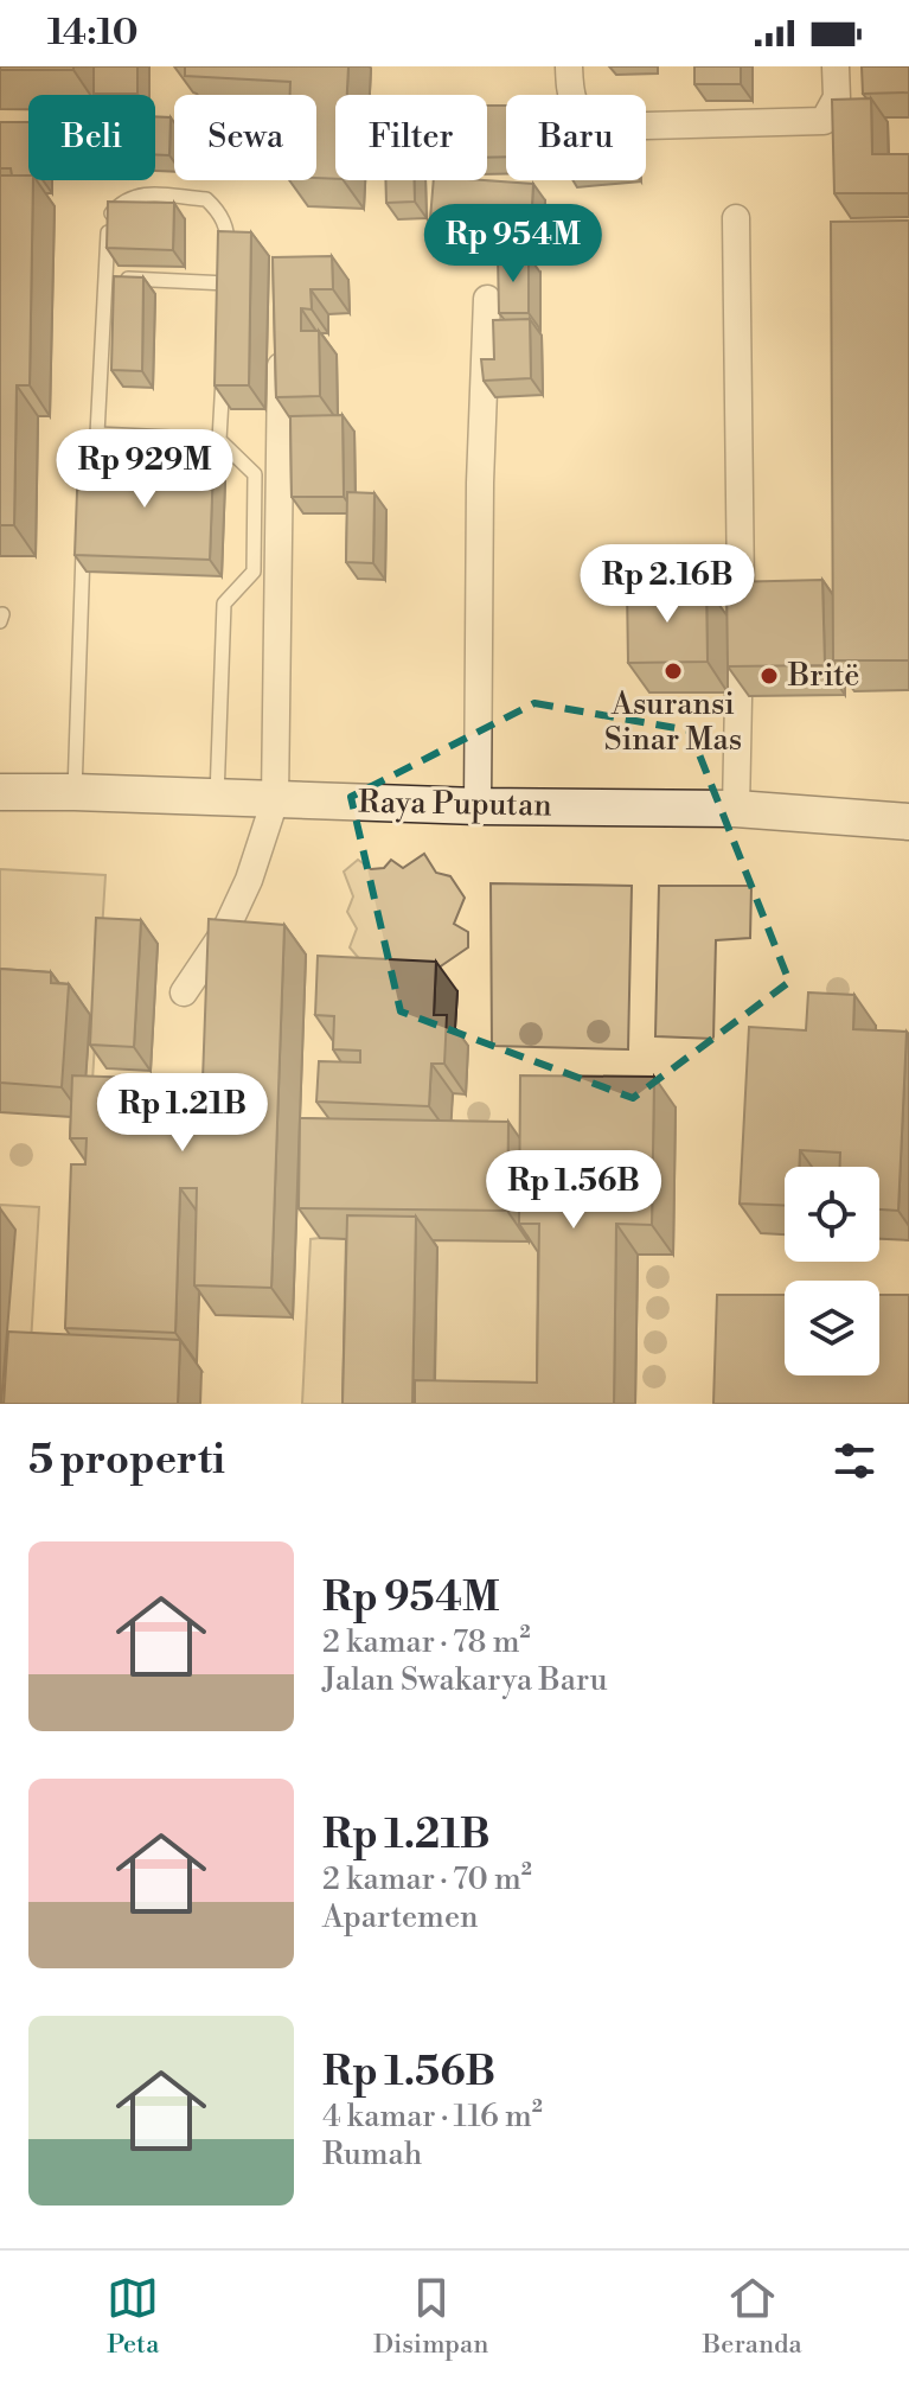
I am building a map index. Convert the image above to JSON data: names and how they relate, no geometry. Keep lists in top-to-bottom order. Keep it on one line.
{"streets":{"main road":["Raya Puputan"]},"places":["Asuransi Sinar Mas","Britë"],"page":{"status":"14:10","chip":["Beli","Sewa","Filter","Baru"],"price":["Rp 954M","Rp 929M","Rp 2.16B","Rp 1.21B","Rp 1.56B"],"heading":"5 properti","list":[{"name":"Rp 954M","note":"2 kamar · 78 m² · Jalan Swakarya Baru"},{"name":"Rp 1.21B","note":"2 kamar · 70 m² · Apartemen"},{"name":"Rp 1.56B","note":"4 kamar · 116 m² · Rumah"}],"tabs":["Peta","Disimpan","Beranda"]}}
